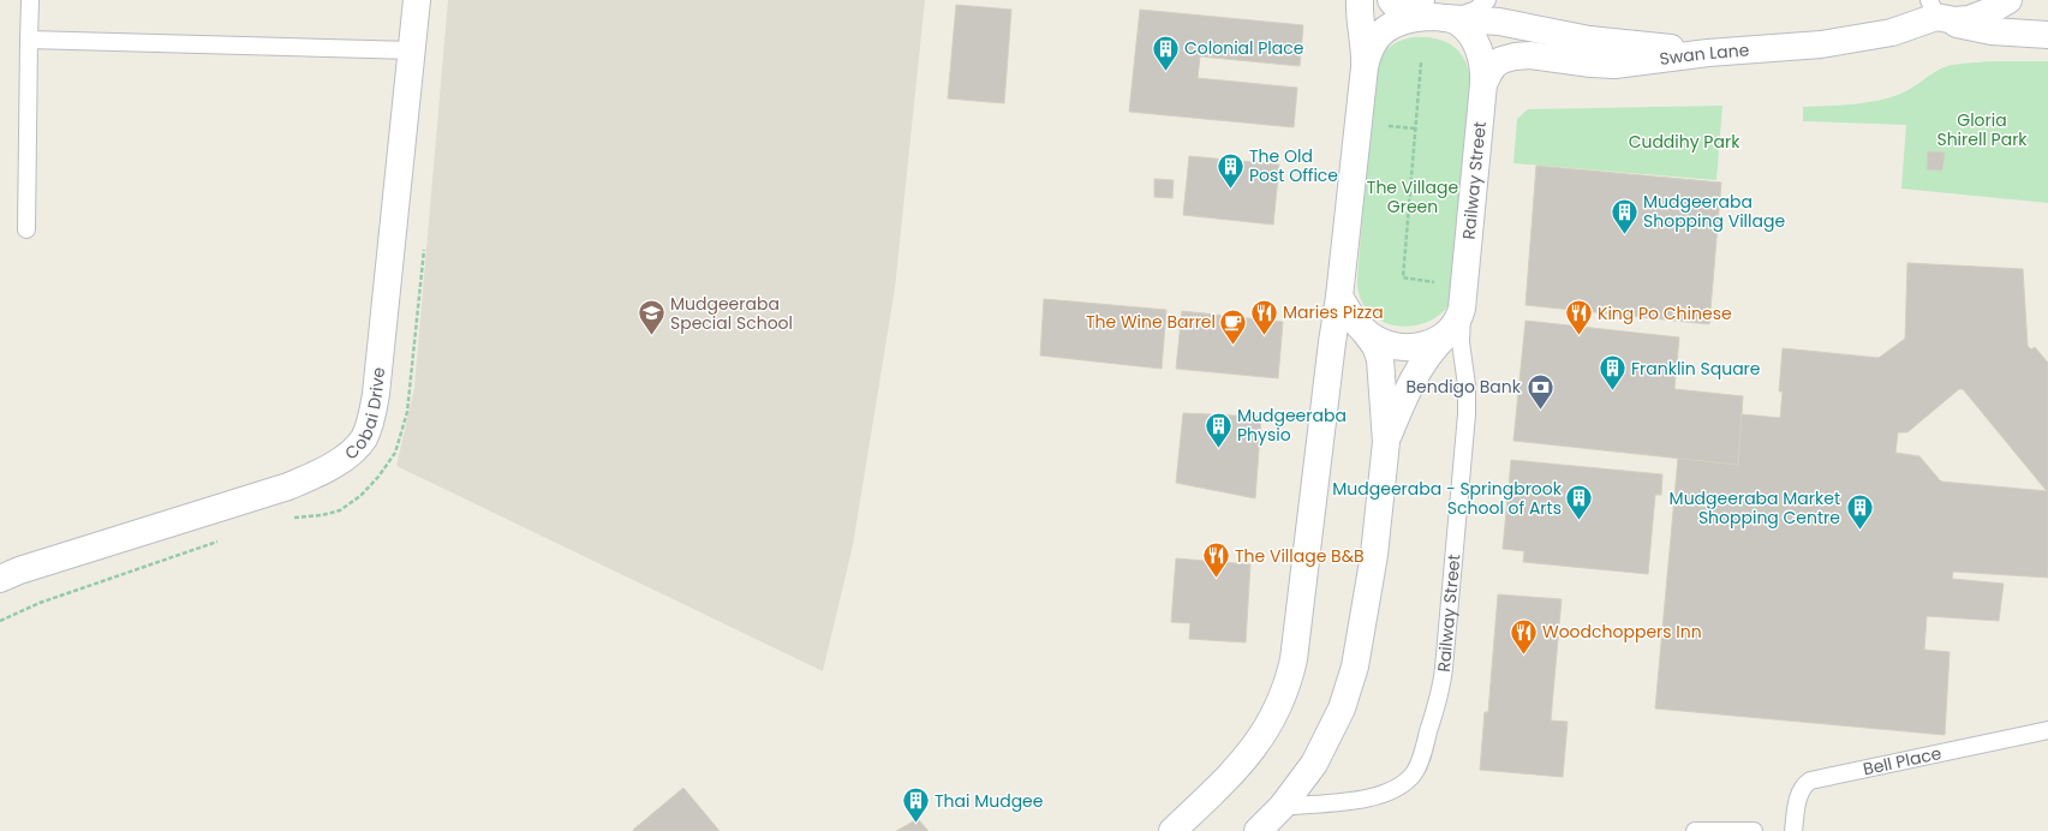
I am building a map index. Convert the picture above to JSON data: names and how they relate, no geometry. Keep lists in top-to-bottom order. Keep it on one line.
{"streets":{"street":["Swan Lane","Railway Street","Cobai Drive"],"lane":["Bell Place"]},"crossings":[["Swan Lane","Railway Street"]],"parks":["Gloria Shirell Park","Cuddihy Park","The Village Green"],"places":{"building":["Colonial Place","The Old Post Office","Mudgeeraba Shopping Village","Franklin Square","Mudgeeraba Physio","Mudgeeraba - Springbrook School of Arts","Mudgeeraba Market Shopping Centre","Thai Mudgee"],"restaurant":["Maries Pizza","King Po Chinese","The Village B&B","Woodchoppers Inn"],"school or university":["Mudgeeraba Special School"],"cafe":["The Wine Barrel"],"bank":["Bendigo Bank"]}}
